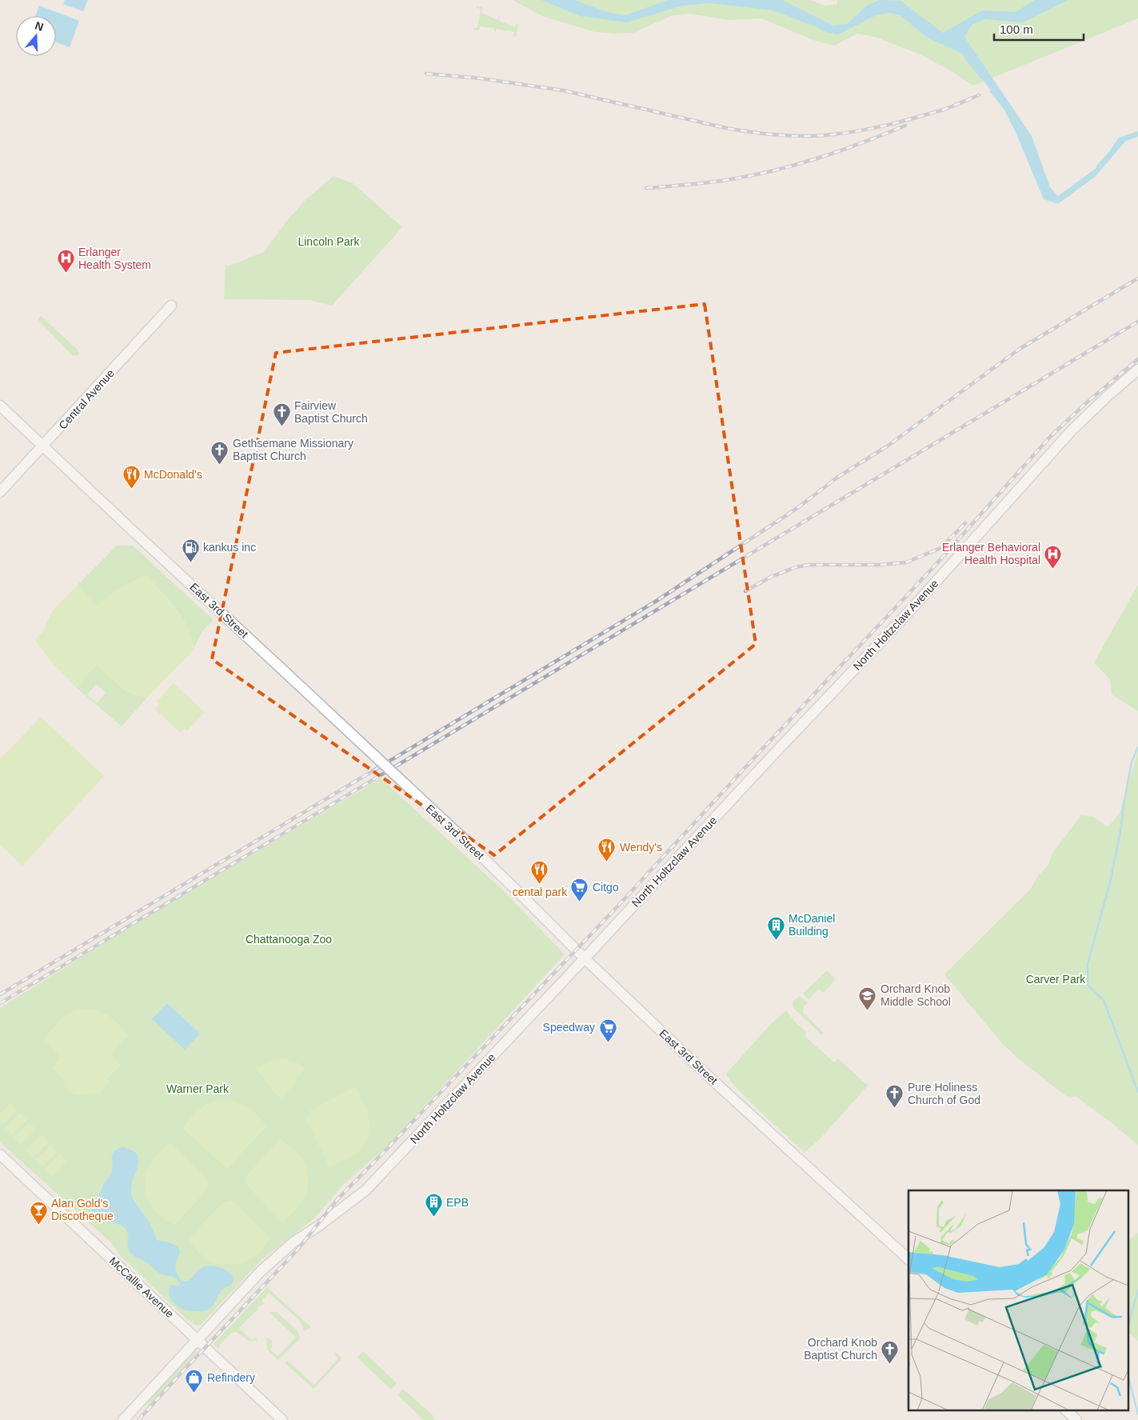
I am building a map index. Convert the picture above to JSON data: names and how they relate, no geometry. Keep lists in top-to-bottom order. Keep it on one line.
{"streets":{"main road":["Central Avenue","East 3rd Street","North Holtzclaw Avenue","McCallie Avenue"]},"crossings":[["Central Avenue","East 3rd Street"],["East 3rd Street","North Holtzclaw Avenue"],["North Holtzclaw Avenue","McCallie Avenue"]],"parks":["Lincoln Park","Chattanooga Zoo","Carver Park","Warner Park"],"places":{"hospital":["Erlanger Health System","Erlanger Behavioral Health Hospital"],"church":["Fairview Baptist Church","Gethsemane Missionary Baptist Church","Pure Holiness Church of God","Orchard Knob Baptist Church"],"restaurant":["McDonald's","Wendy's","cental park"],"fuel station":["kankus inc"],"supermarket":["Citgo","Speedway"],"building":["McDaniel Building","EPB"],"school or university":["Orchard Knob Middle School"],"bar":["Alan Gold's Discotheque"],"shop":["Refindery"]},"scale_bar":"100 m","north":"top"}
